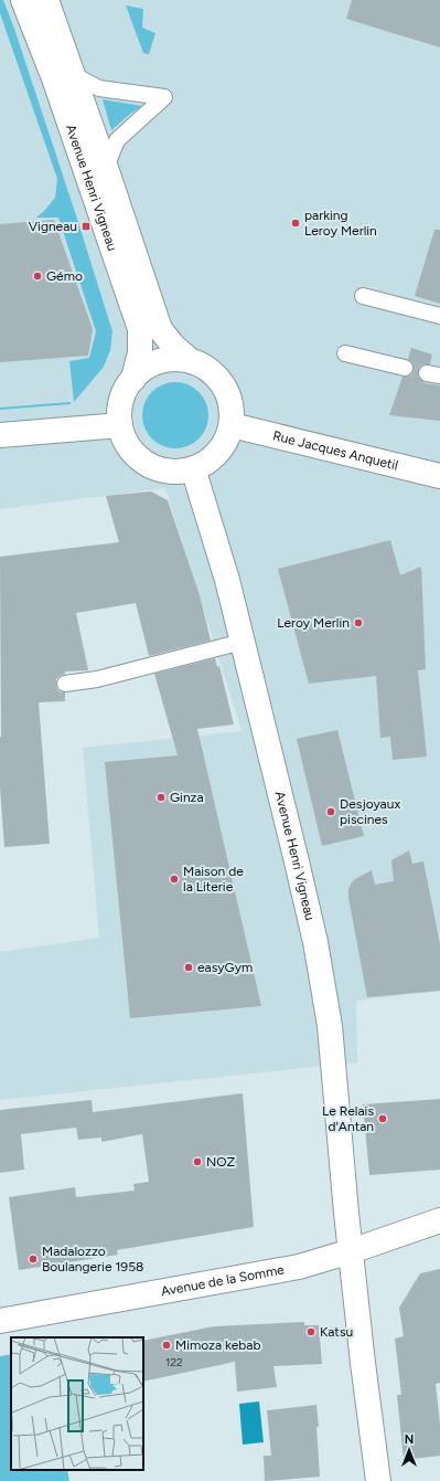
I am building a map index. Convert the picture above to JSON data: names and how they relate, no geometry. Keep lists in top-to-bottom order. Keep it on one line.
{"streets":{"street":["Avenue Henri Vigneau","Rue Jacques Anquetil","Avenue de la Somme"]},"crossings":[["Avenue Henri Vigneau","Rue Jacques Anquetil"],["Avenue Henri Vigneau","Avenue de la Somme"]],"places":{"other":["parking Leroy Merlin","Gémo","Leroy Merlin","Ginza","Desjoyaux piscines","Maison de la Literie","easyGym","Le Relais d'Antan","NOZ","Madalozzo Boulangerie 1958","Katsu","Mimoza kebab"],"transit":["Vigneau"]},"house_numbers":["122"],"north":"top"}
